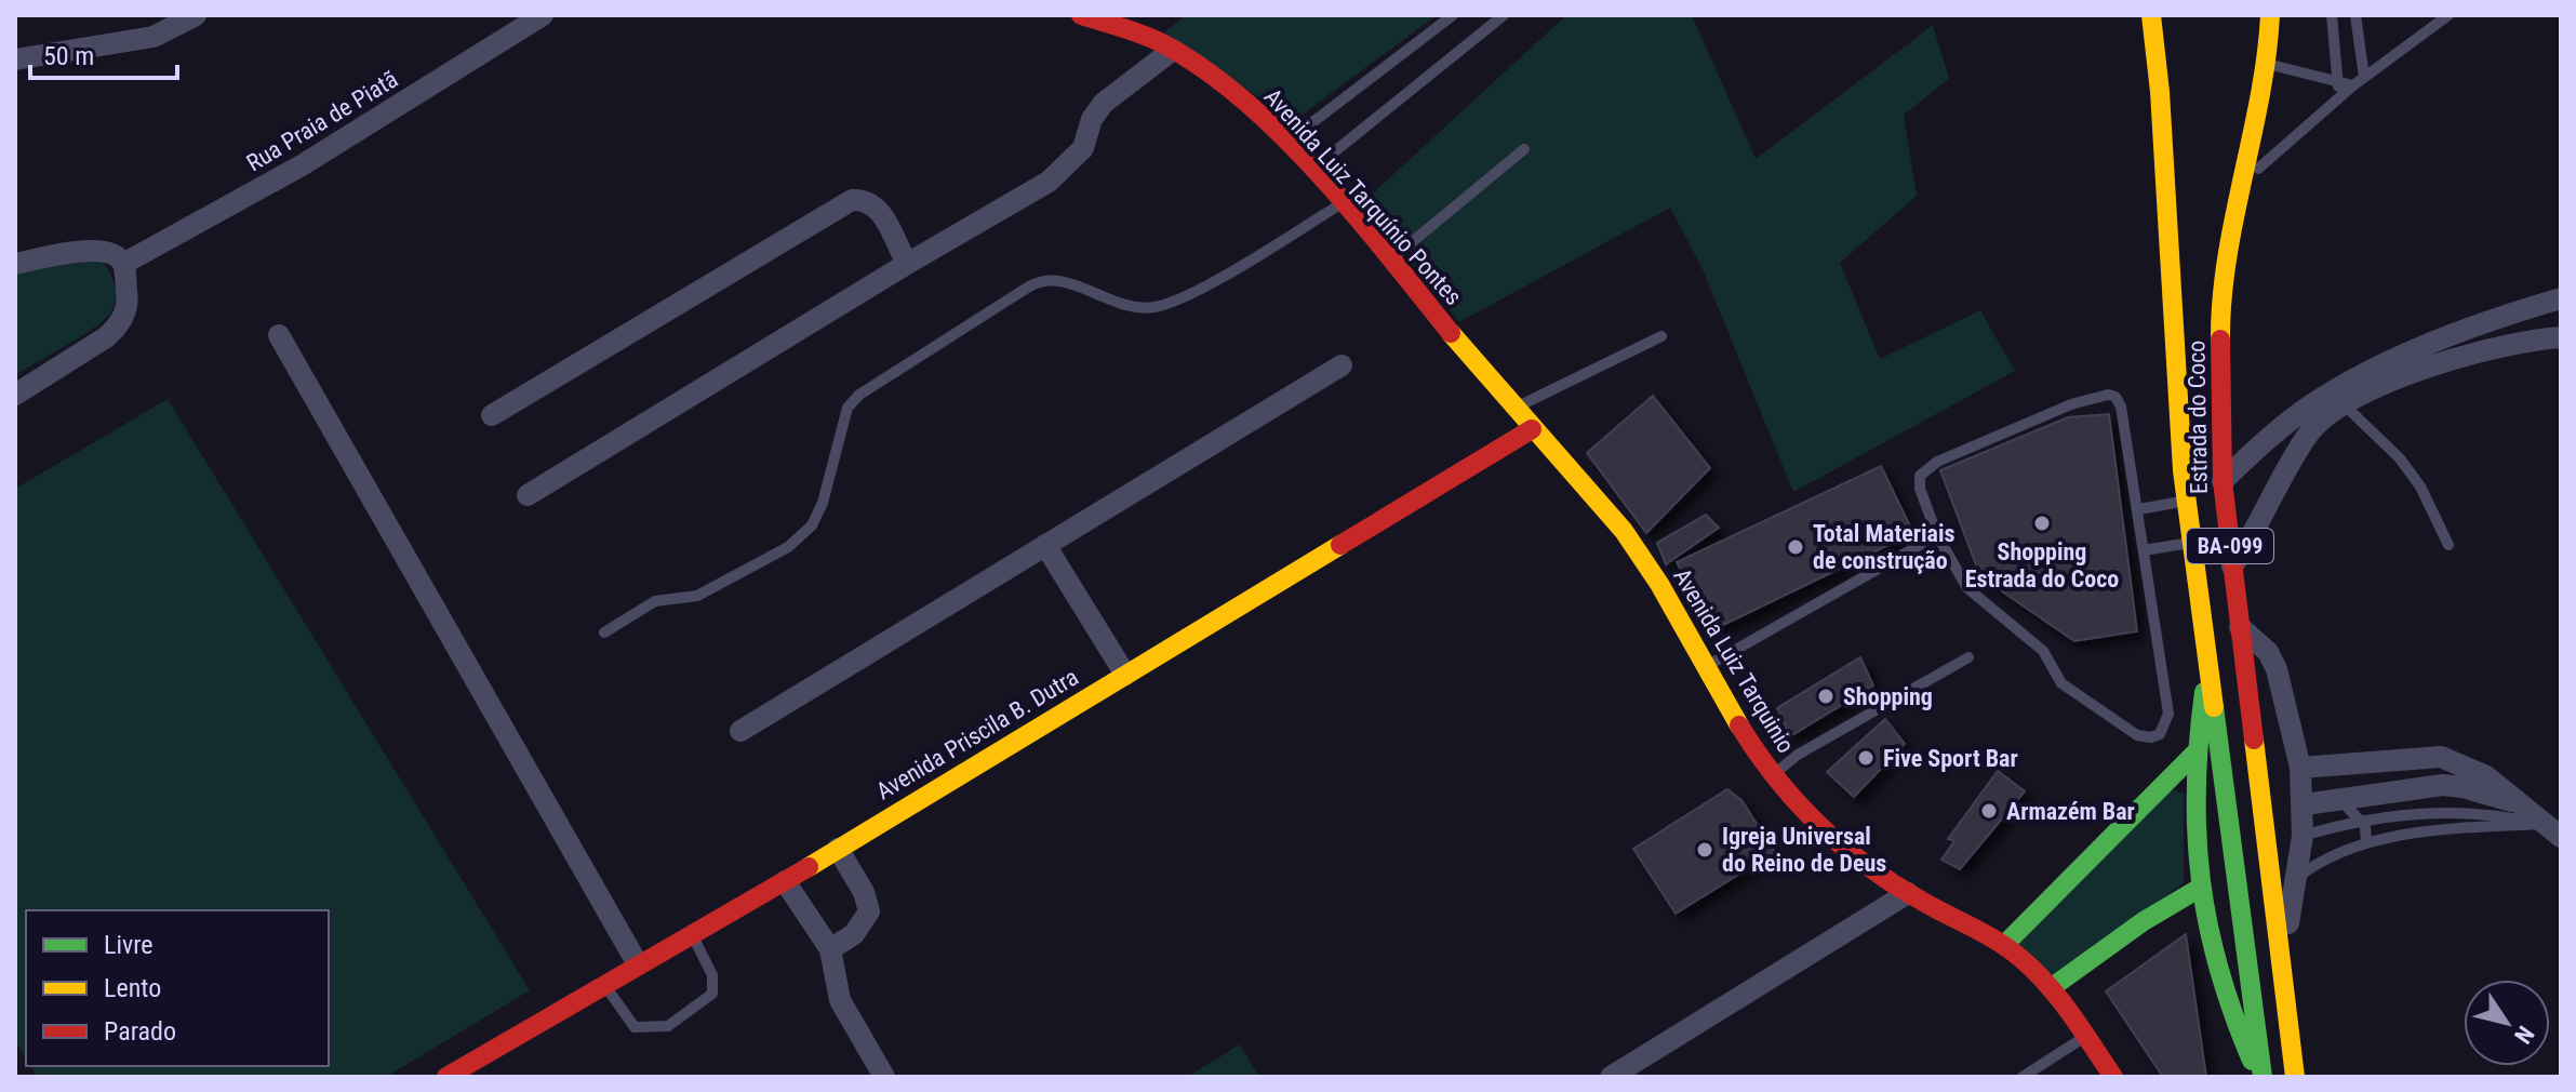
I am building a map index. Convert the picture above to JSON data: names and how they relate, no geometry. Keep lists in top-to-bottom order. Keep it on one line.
{"streets":{"main road":["Avenida Luiz Tarquínio Pontes","Estrada do Coco","BA-099","Avenida Luiz Tarquinio","Avenida Priscila B. Dutra"],"street":["Rua Praia de Piatã"]},"crossings":[["Avenida Luiz Tarquínio Pontes","Avenida Luiz Tarquinio"],["Avenida Luiz Tarquínio Pontes","Avenida Priscila B. Dutra"],["Avenida Luiz Tarquinio","Avenida Priscila B. Dutra"]],"places":["Shopping Estrada do Coco","Total Materiais de construção","Shopping","Five Sport Bar","Armazém Bar","Igreja Universal do Reino de Deus"],"legend":["Livre","Lento","Parado"],"scale_bar":"50 m","north":"bottom right"}
